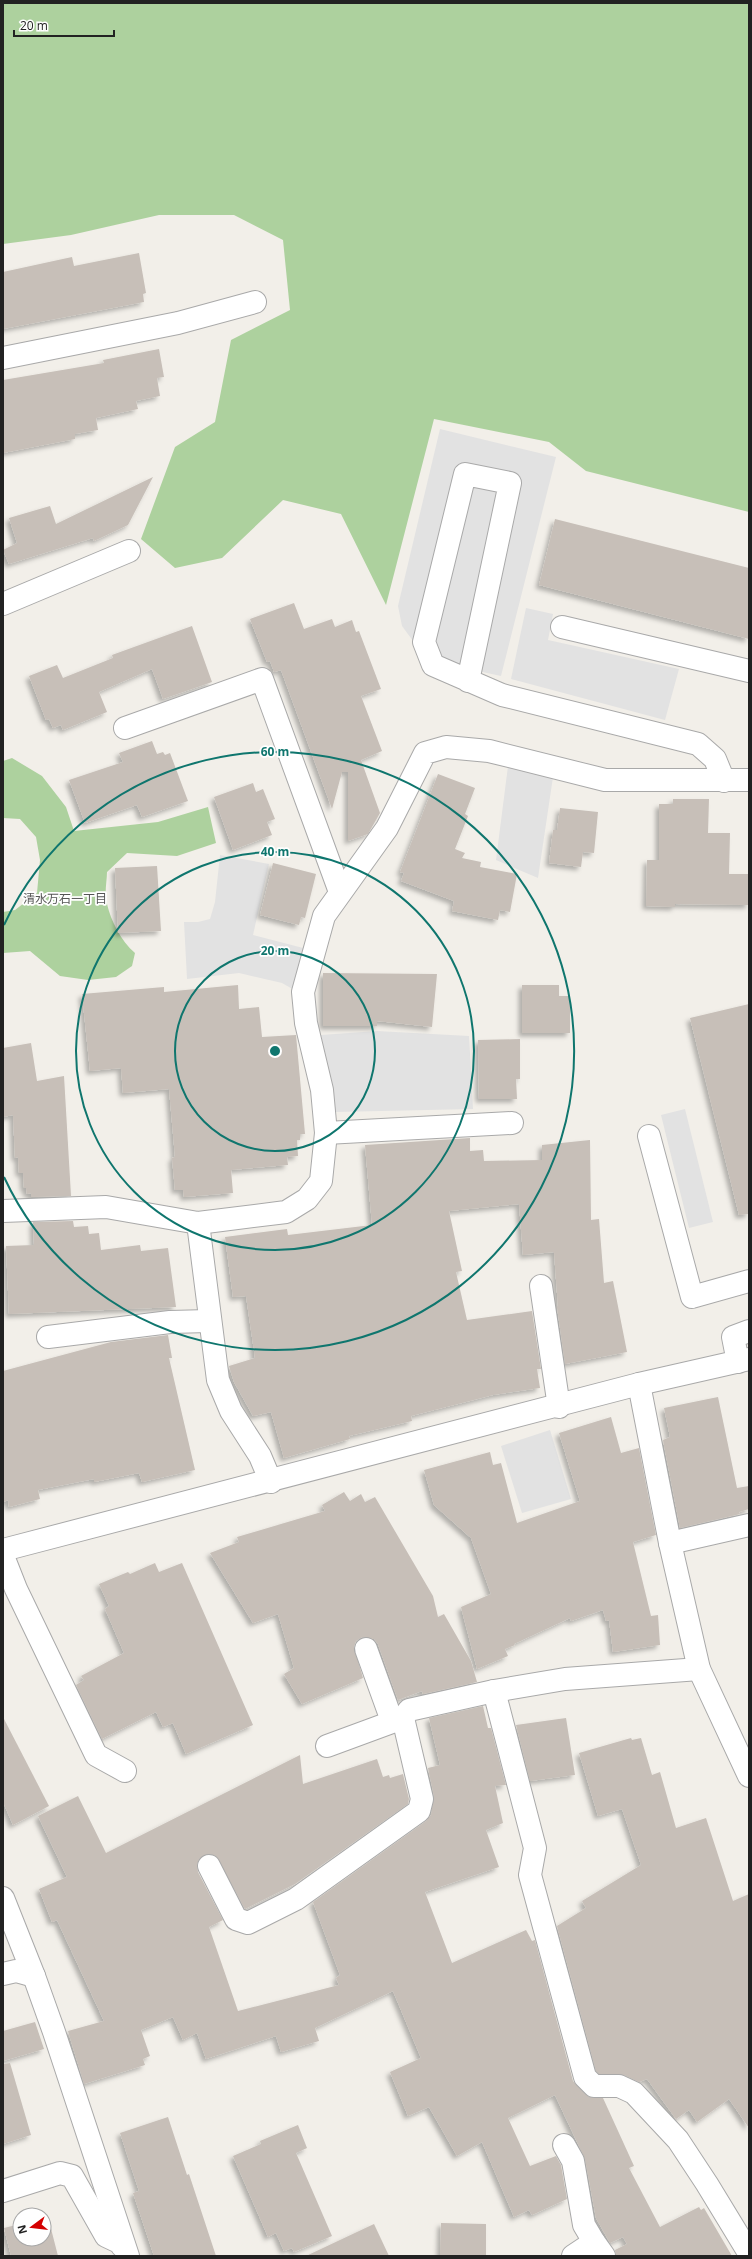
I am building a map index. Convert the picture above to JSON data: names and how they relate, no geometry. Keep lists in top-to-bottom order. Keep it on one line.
{"districts":["清水万石一丁目"],"scale_bar":"20 m","north":"left","rings":["60 m","40 m","20 m"]}
